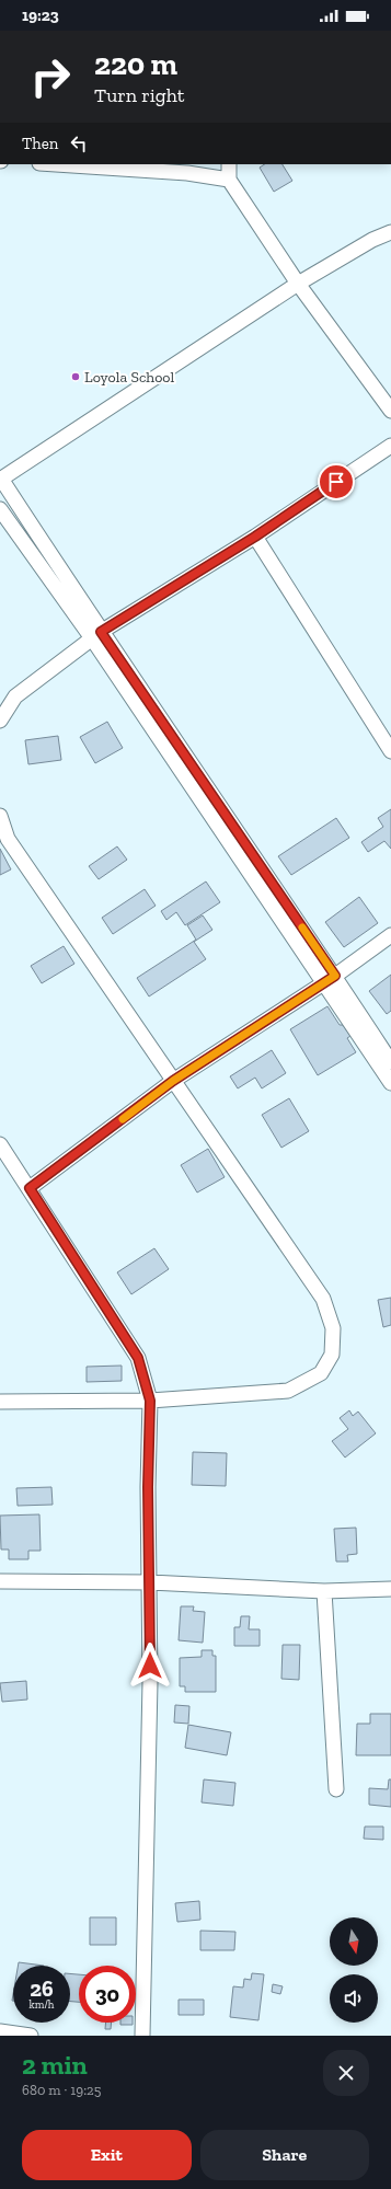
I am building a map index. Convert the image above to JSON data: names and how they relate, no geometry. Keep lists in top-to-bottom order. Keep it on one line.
{"places":["Loyola School"],"north":"bottom","page":{"status":"19:23","turn":["220 m","Turn right"],"then":"Then","speed":"26 km/h","limit":"30","heading":["2 min","680 m · 19:25"],"buttons":["Exit","Share"]}}
